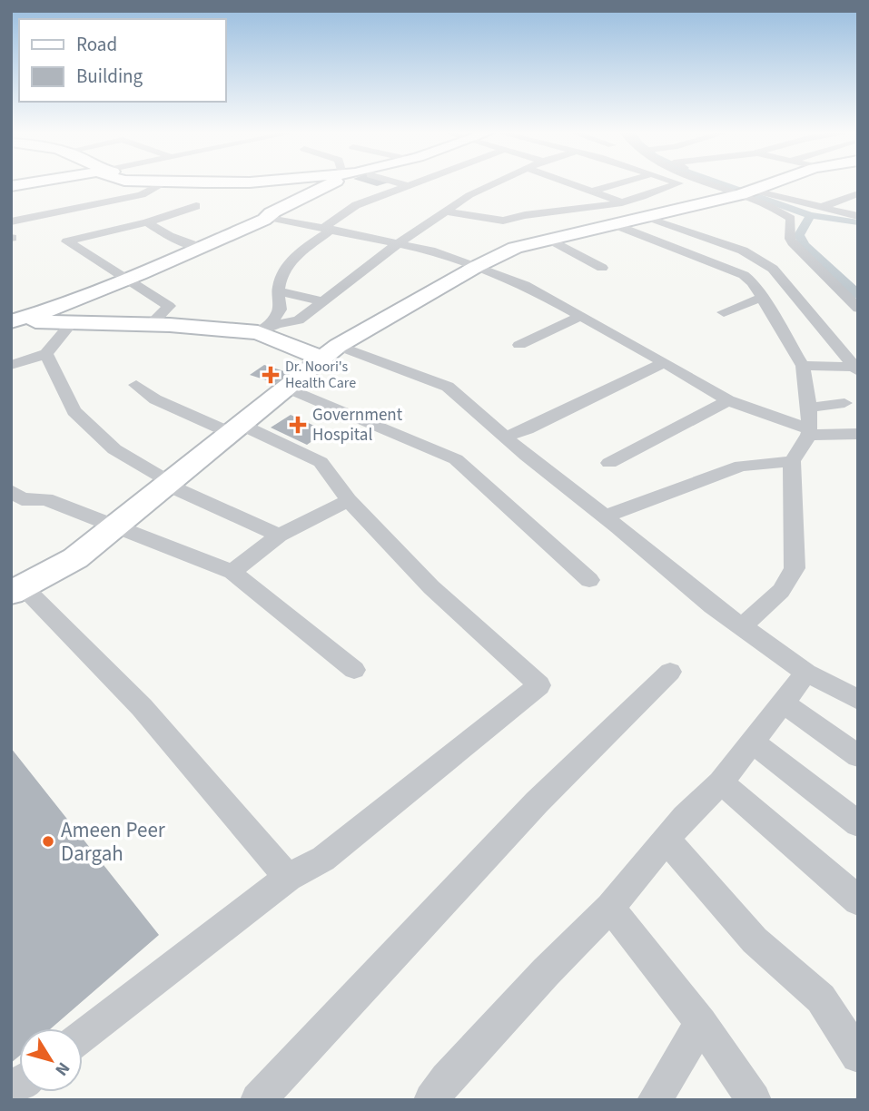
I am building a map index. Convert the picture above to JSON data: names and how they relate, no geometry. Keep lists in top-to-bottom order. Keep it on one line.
{"places":{"health":["Dr. Noori's Health Care","Government Hospital"],"other":["Ameen Peer Dargah"]},"legend":["Road","Building"],"north":"bottom right"}
